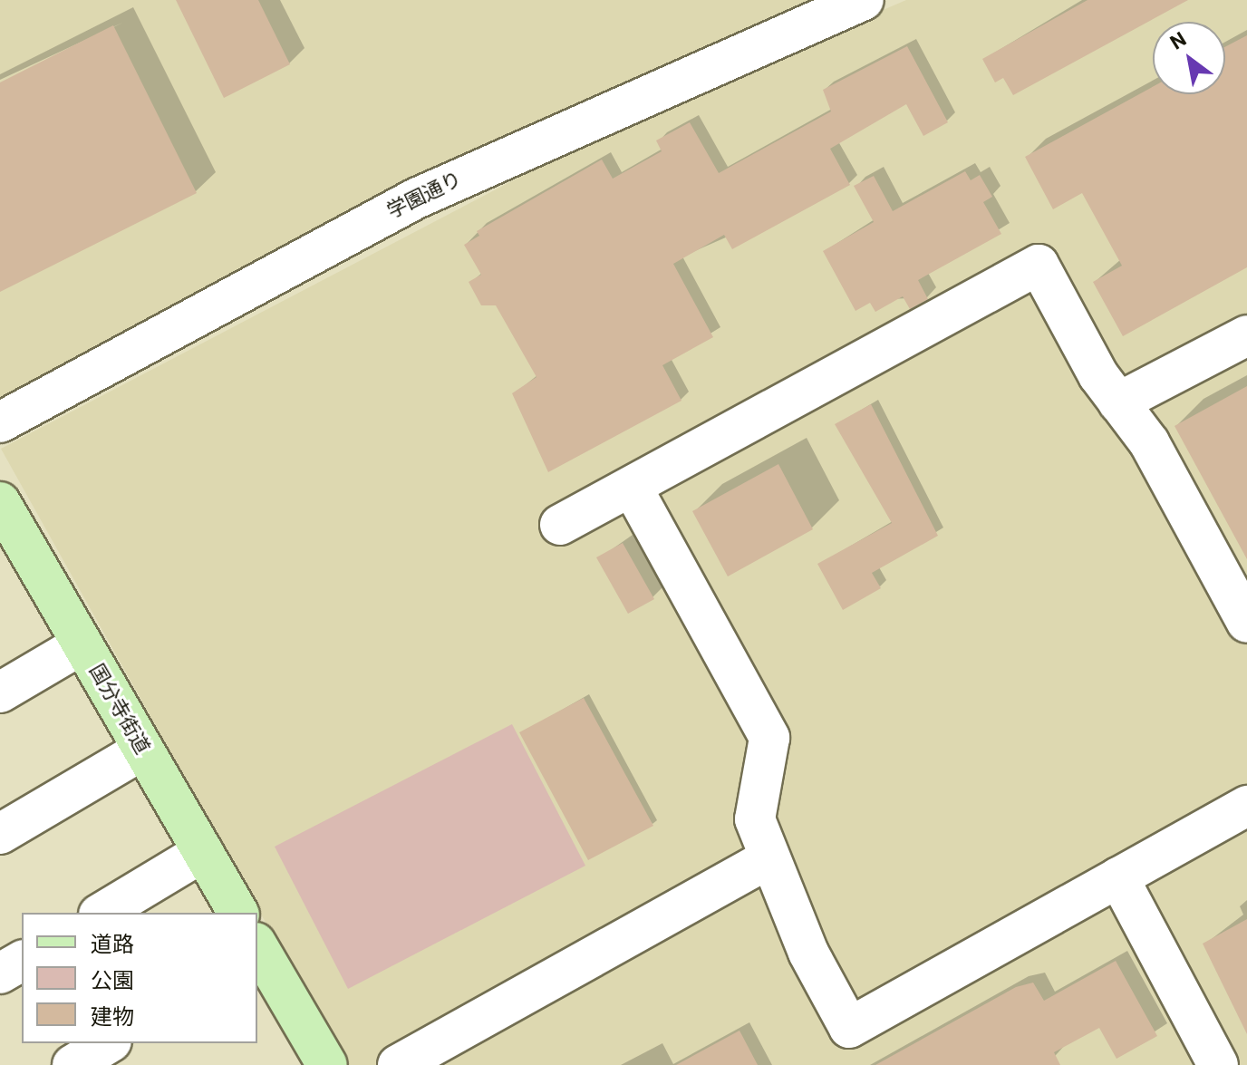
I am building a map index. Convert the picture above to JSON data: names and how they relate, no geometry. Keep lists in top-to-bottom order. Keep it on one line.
{"streets":{"main road":["国分寺街道"],"street":["学園通り"]},"legend":["道路","公園","建物"],"north":"top left"}
